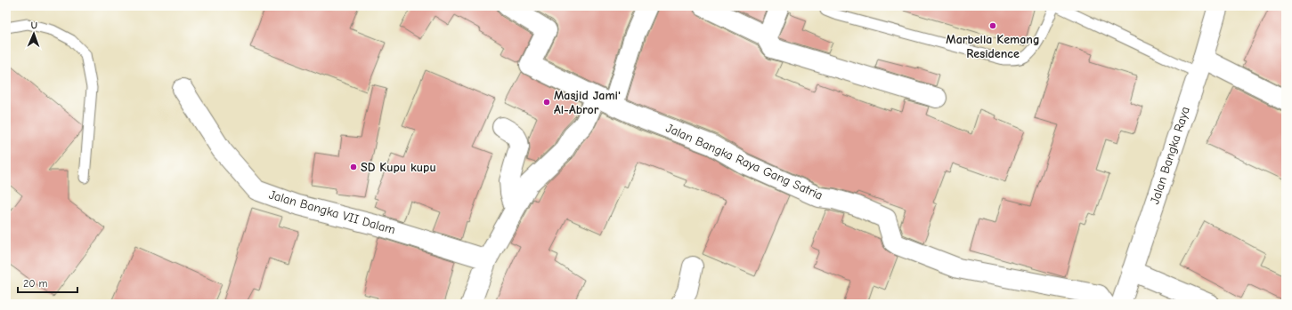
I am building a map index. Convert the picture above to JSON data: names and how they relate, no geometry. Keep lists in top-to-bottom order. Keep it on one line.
{"streets":{"street":["Jalan Bangka Raya","Jalan Bangka Raya Gang Satria","Jalan Bangka VII Dalam"]},"places":["Marbella Kemang Residence","Masjid Jami' Al-Abror","SD Kupu kupu"],"scale_bar":"20 m","north":"top"}
